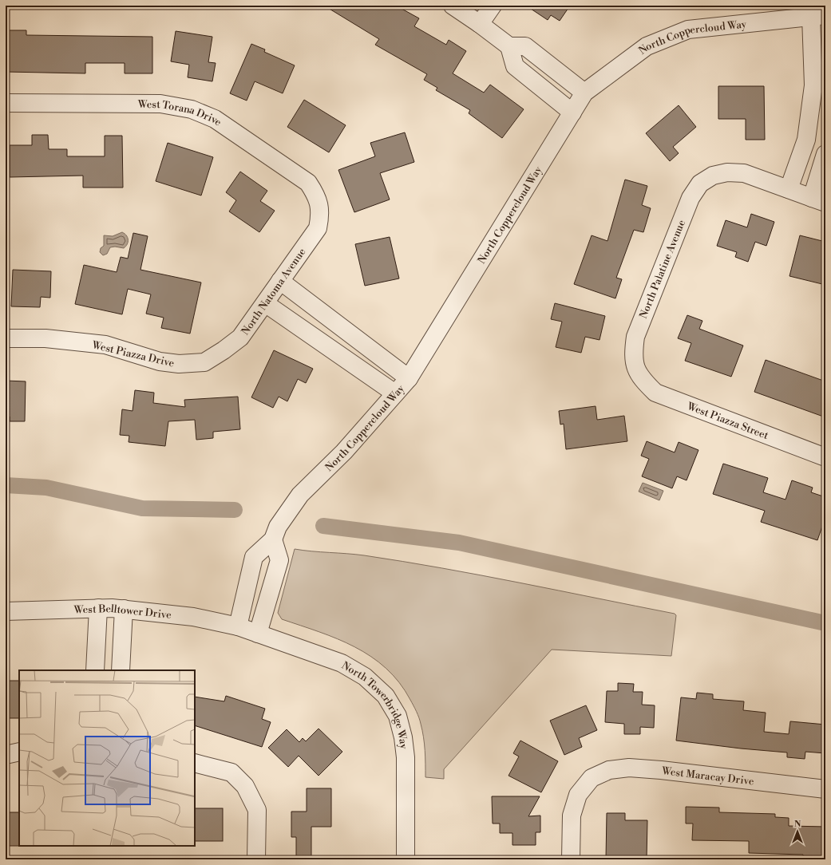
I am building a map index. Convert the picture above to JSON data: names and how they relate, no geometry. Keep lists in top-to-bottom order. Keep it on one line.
{"streets":{"street":["North Coppercloud Way","West Torana Drive","North Palatine Avenue","North Natoma Avenue","West Piazza Drive","West Piazza Street","West Belltower Drive","North Towerbridge Way","West Maracay Drive"]},"crossings":[["North Coppercloud Way","West Belltower Drive"],["North Coppercloud Way","North Towerbridge Way"],["West Torana Drive","North Natoma Avenue"],["North Palatine Avenue","West Piazza Street"],["North Natoma Avenue","West Piazza Drive"],["West Belltower Drive","North Towerbridge Way"]],"north":"top"}
